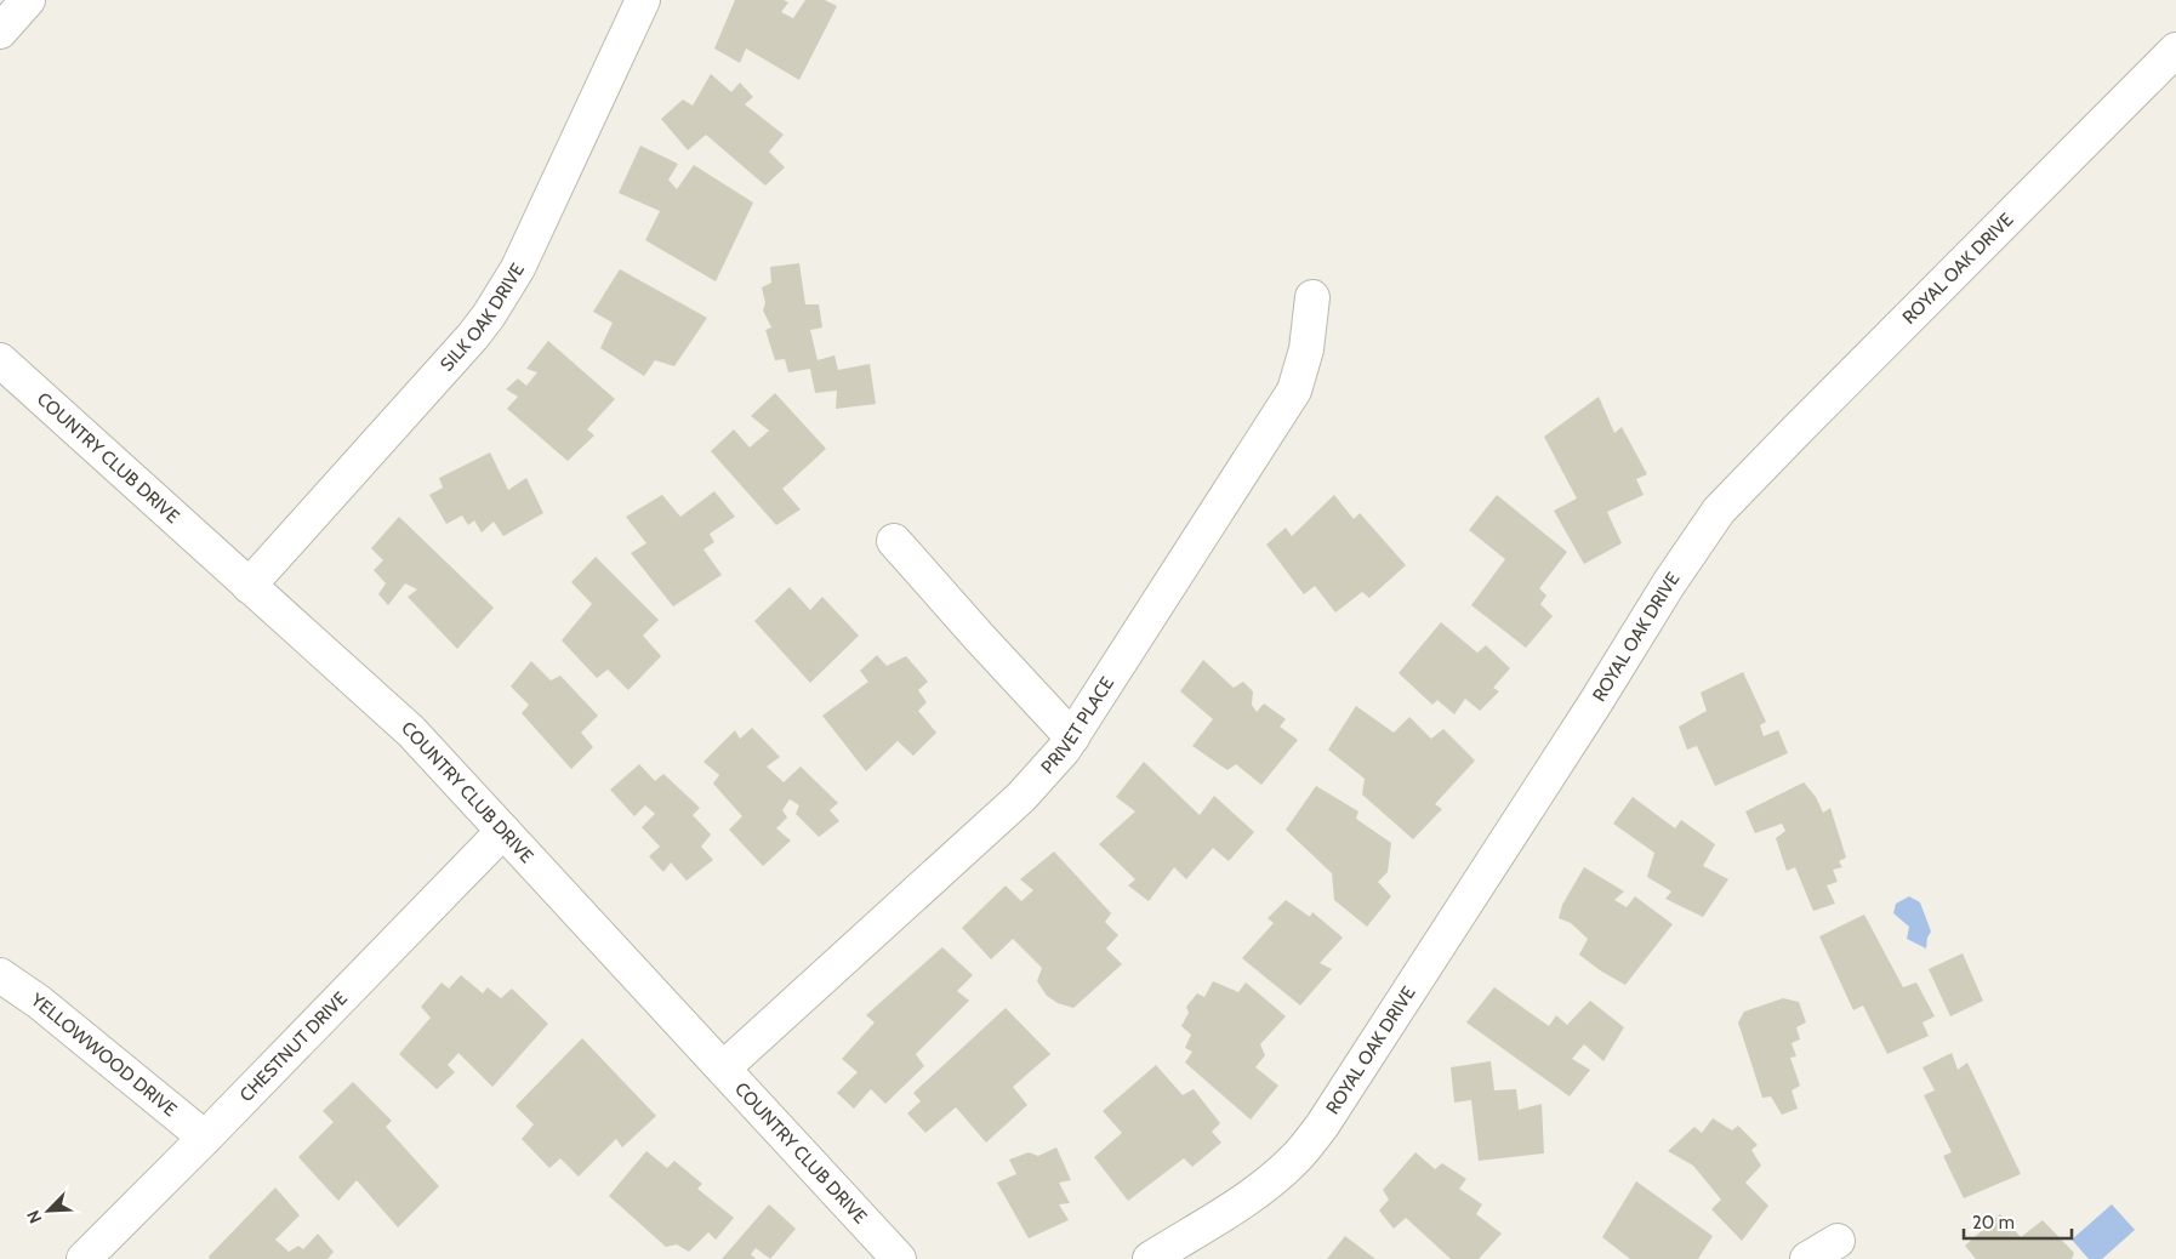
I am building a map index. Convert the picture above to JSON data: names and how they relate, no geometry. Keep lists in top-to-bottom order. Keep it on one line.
{"streets":{"street":["ROYAL OAK DRIVE","SILK OAK DRIVE","COUNTRY CLUB DRIVE","PRIVET PLACE","CHESTNUT DRIVE","YELLOWWOOD DRIVE"]},"crossings":[["SILK OAK DRIVE","COUNTRY CLUB DRIVE"],["COUNTRY CLUB DRIVE","PRIVET PLACE"],["COUNTRY CLUB DRIVE","CHESTNUT DRIVE"],["CHESTNUT DRIVE","YELLOWWOOD DRIVE"]],"scale_bar":"20 m","north":"bottom left"}
